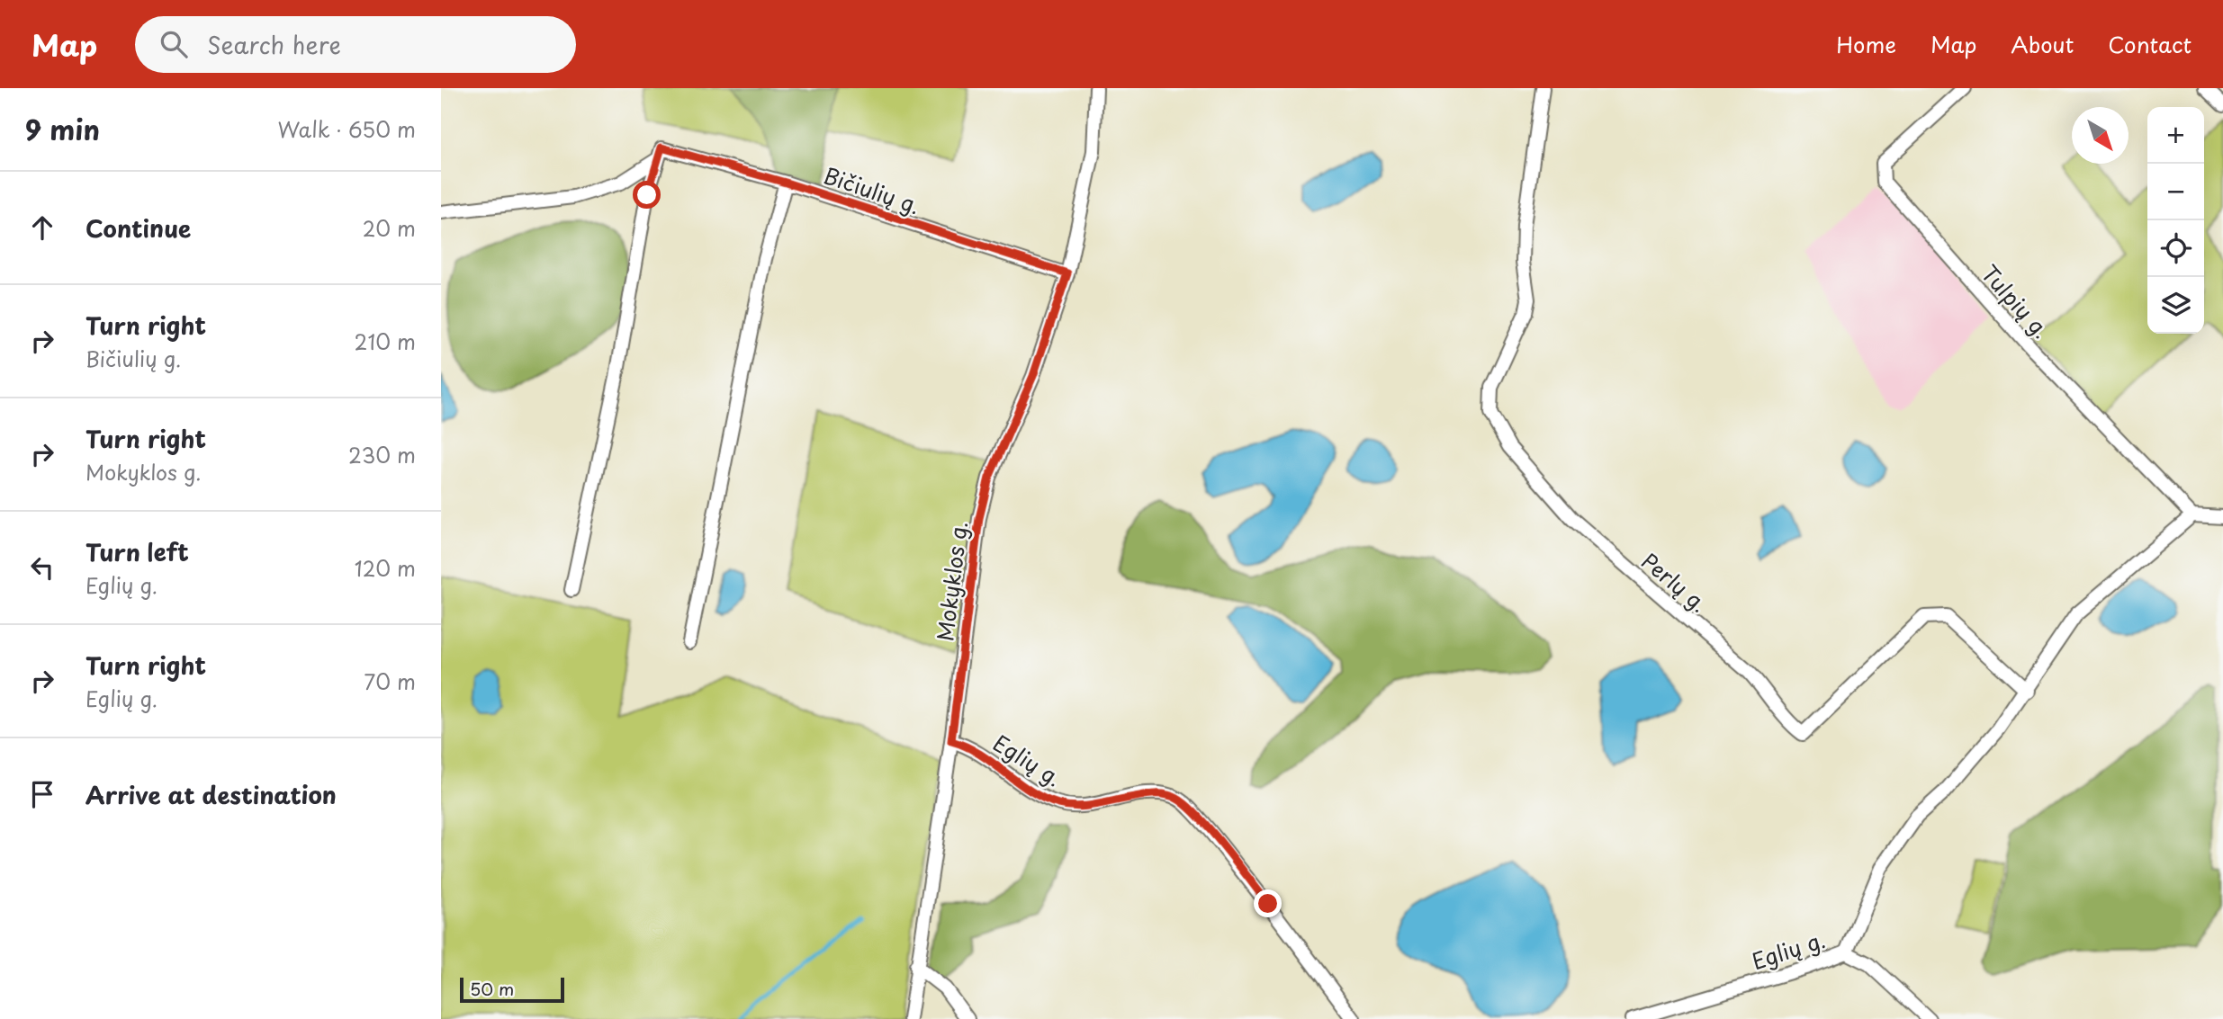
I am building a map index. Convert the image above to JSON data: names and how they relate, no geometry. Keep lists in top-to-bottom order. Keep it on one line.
{"streets":{"street":["Bičiulių g.","Tulpių g.","Mokyklos g.","Perlų g.","Eglių g."]},"crossings":[["Bičiulių g.","Mokyklos g."],["Mokyklos g.","Eglių g."],["Perlų g.","Eglių g."]],"scale_bar":"50 m","north":"bottom right","page":{"header":"Map","search":"Search here","nav":["Home","Map","About","Contact"],"heading":["9 min","Walk · 650 m"],"map_buttons":["+","−"],"list":[["Continue","20 m"],["Turn right","Bičiulių g.","210 m"],["Turn right","Mokyklos g.","230 m"],["Turn left","Eglių g.","120 m"],["Turn right","Eglių g.","70 m"],"Arrive at destination"],"scale":"50 m"}}
